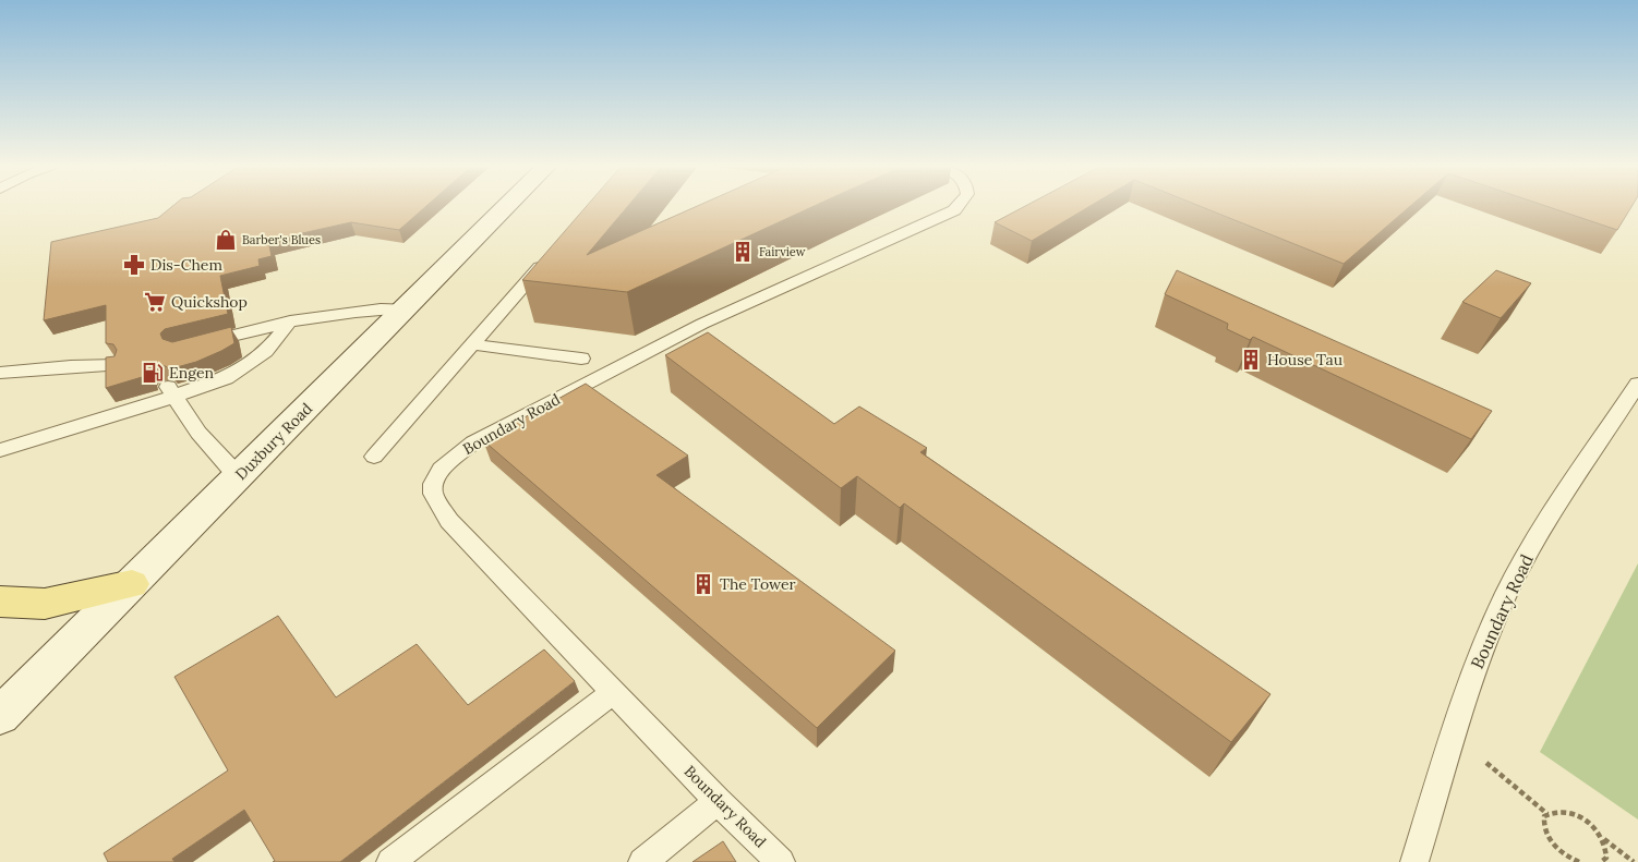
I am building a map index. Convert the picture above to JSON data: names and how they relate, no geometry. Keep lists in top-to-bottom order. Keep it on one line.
{"streets":{"main road":["Duxbury Road"],"lane":["Boundary Road"]},"places":{"shop":["Barber's Blues"],"building":["Fairview","House Tau","The Tower"],"pharmacy":["Dis-Chem"],"supermarket":["Quickshop"],"fuel station":["Engen"]}}
